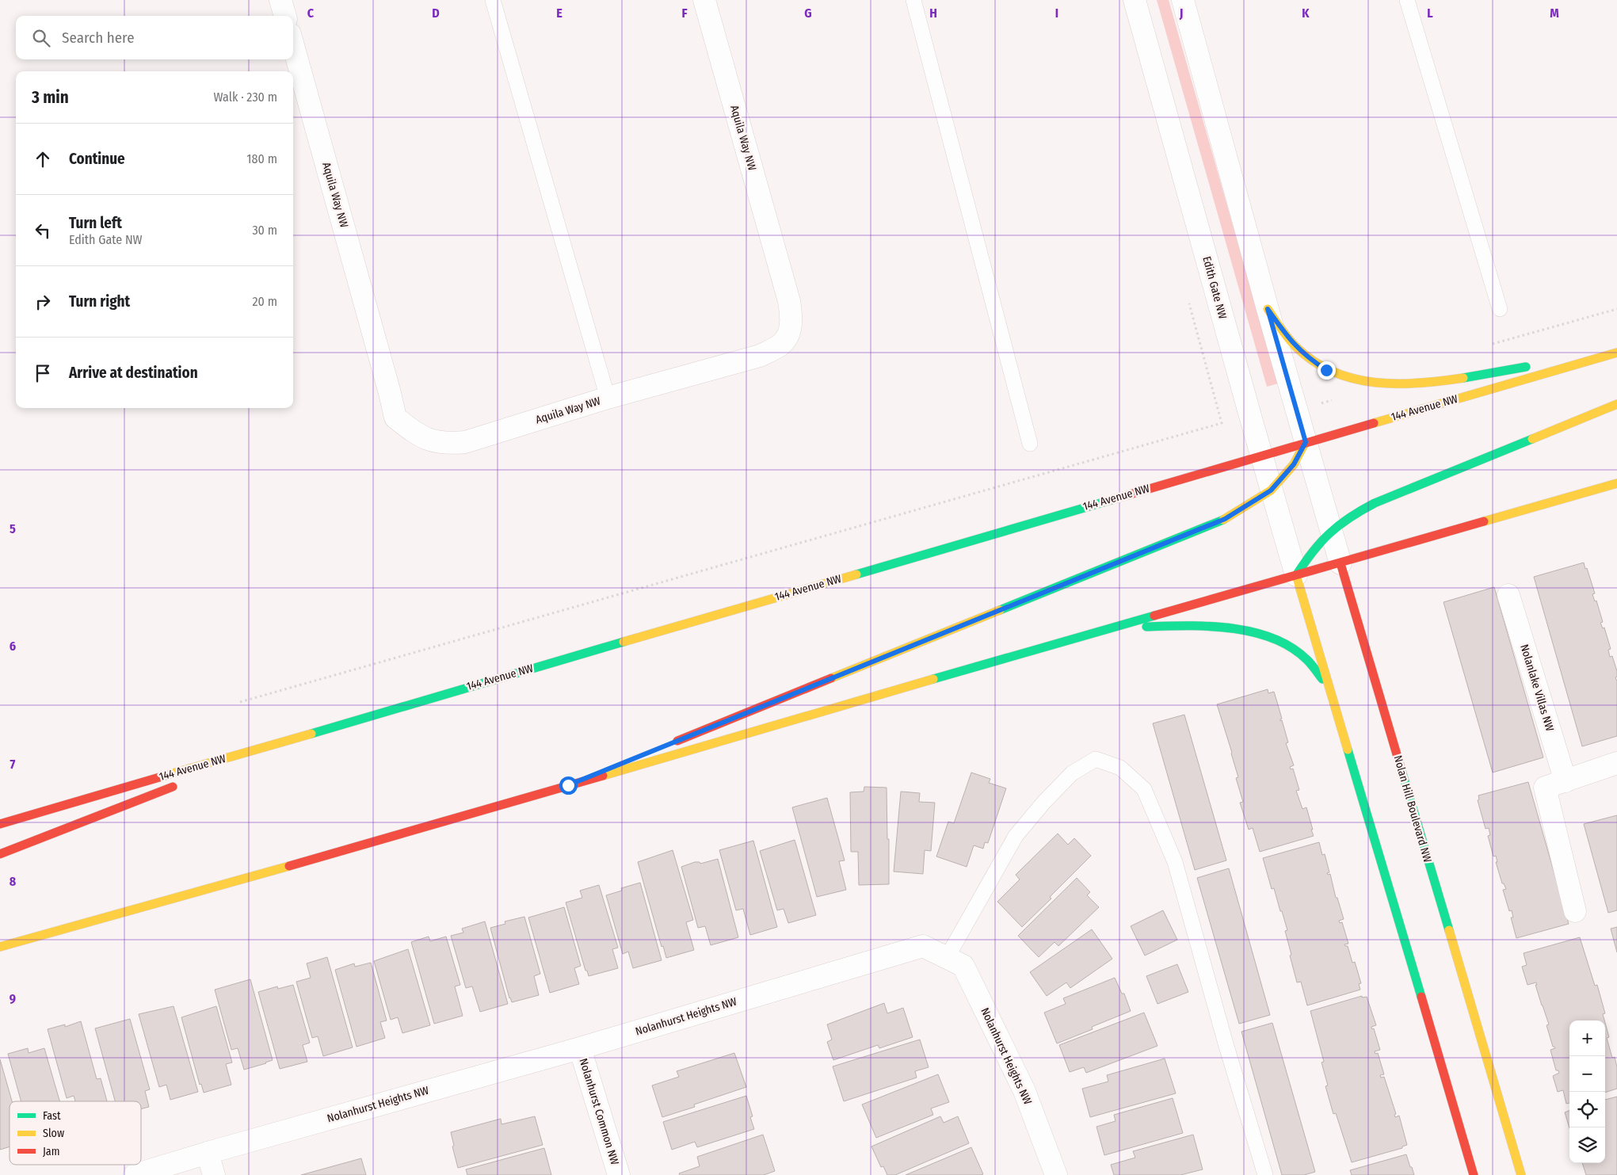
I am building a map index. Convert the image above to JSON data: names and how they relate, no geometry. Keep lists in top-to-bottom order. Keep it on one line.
{"streets":{"main road":["144 Avenue NW","Nolan Hill Boulevard NW"],"street":["Aquila Way NW","Edith Gate NW","Nolanlake Villas NW","Nolanhurst Heights NW","Nolanhurst Common NW"]},"crossings":[["Edith Gate NW","144 Avenue NW"],["144 Avenue NW","Nolan Hill Boulevard NW"],["Nolanhurst Heights NW","Nolanhurst Common NW"]],"legend":["Fast","Slow","Jam"],"page":{"search":"Search here","heading":["3 min","Walk · 230 m"],"list":[["Continue","180 m"],["Turn left","Edith Gate NW","30 m"],["Turn right","20 m"],"Arrive at destination"],"map_buttons":["+","−"]},"grid":{"columns":["C","D","E","F","G","H","I","J","K","L","M"],"rows":["5","6","7","8","9"]}}
